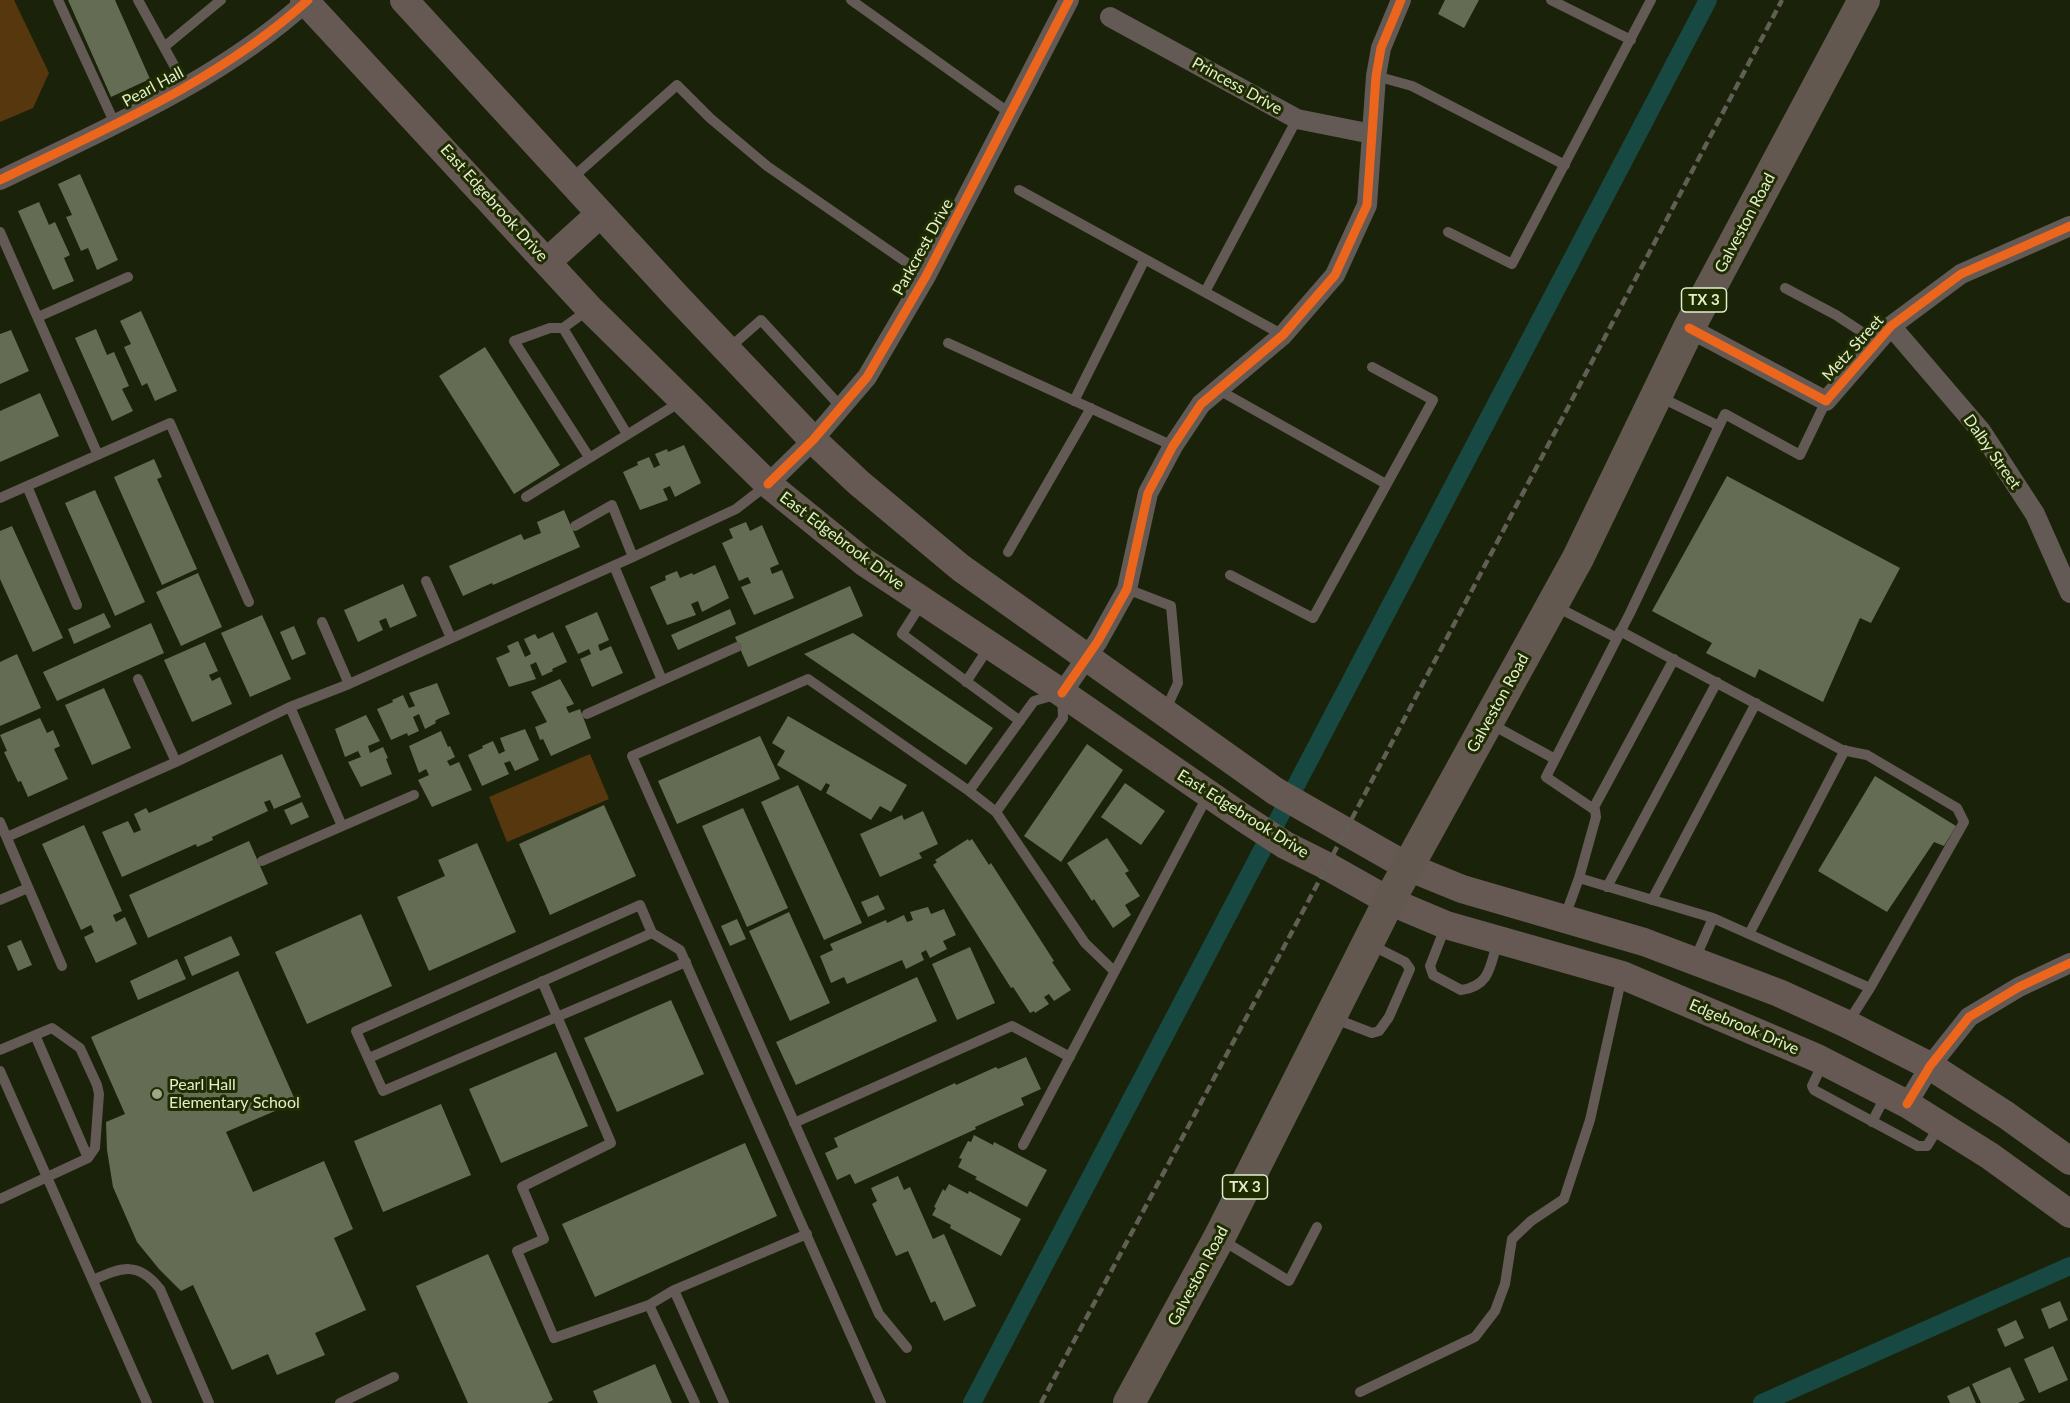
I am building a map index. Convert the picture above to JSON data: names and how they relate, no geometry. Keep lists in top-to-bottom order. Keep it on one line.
{"streets":{"main road":["East Edgebrook Drive","Galveston Road","TX 3","Edgebrook Drive"],"street":["Princess Drive","Pearl Hall","Parkcrest Drive","Metz Street","Dalby Street"]},"crossings":[["Pearl Hall","East Edgebrook Drive"],["East Edgebrook Drive","Galveston Road"],["East Edgebrook Drive","Parkcrest Drive"],["East Edgebrook Drive","Edgebrook Drive"],["Galveston Road","Metz Street"],["Galveston Road","Edgebrook Drive"],["Metz Street","Dalby Street"]],"places":["Pearl Hall Elementary School"]}
